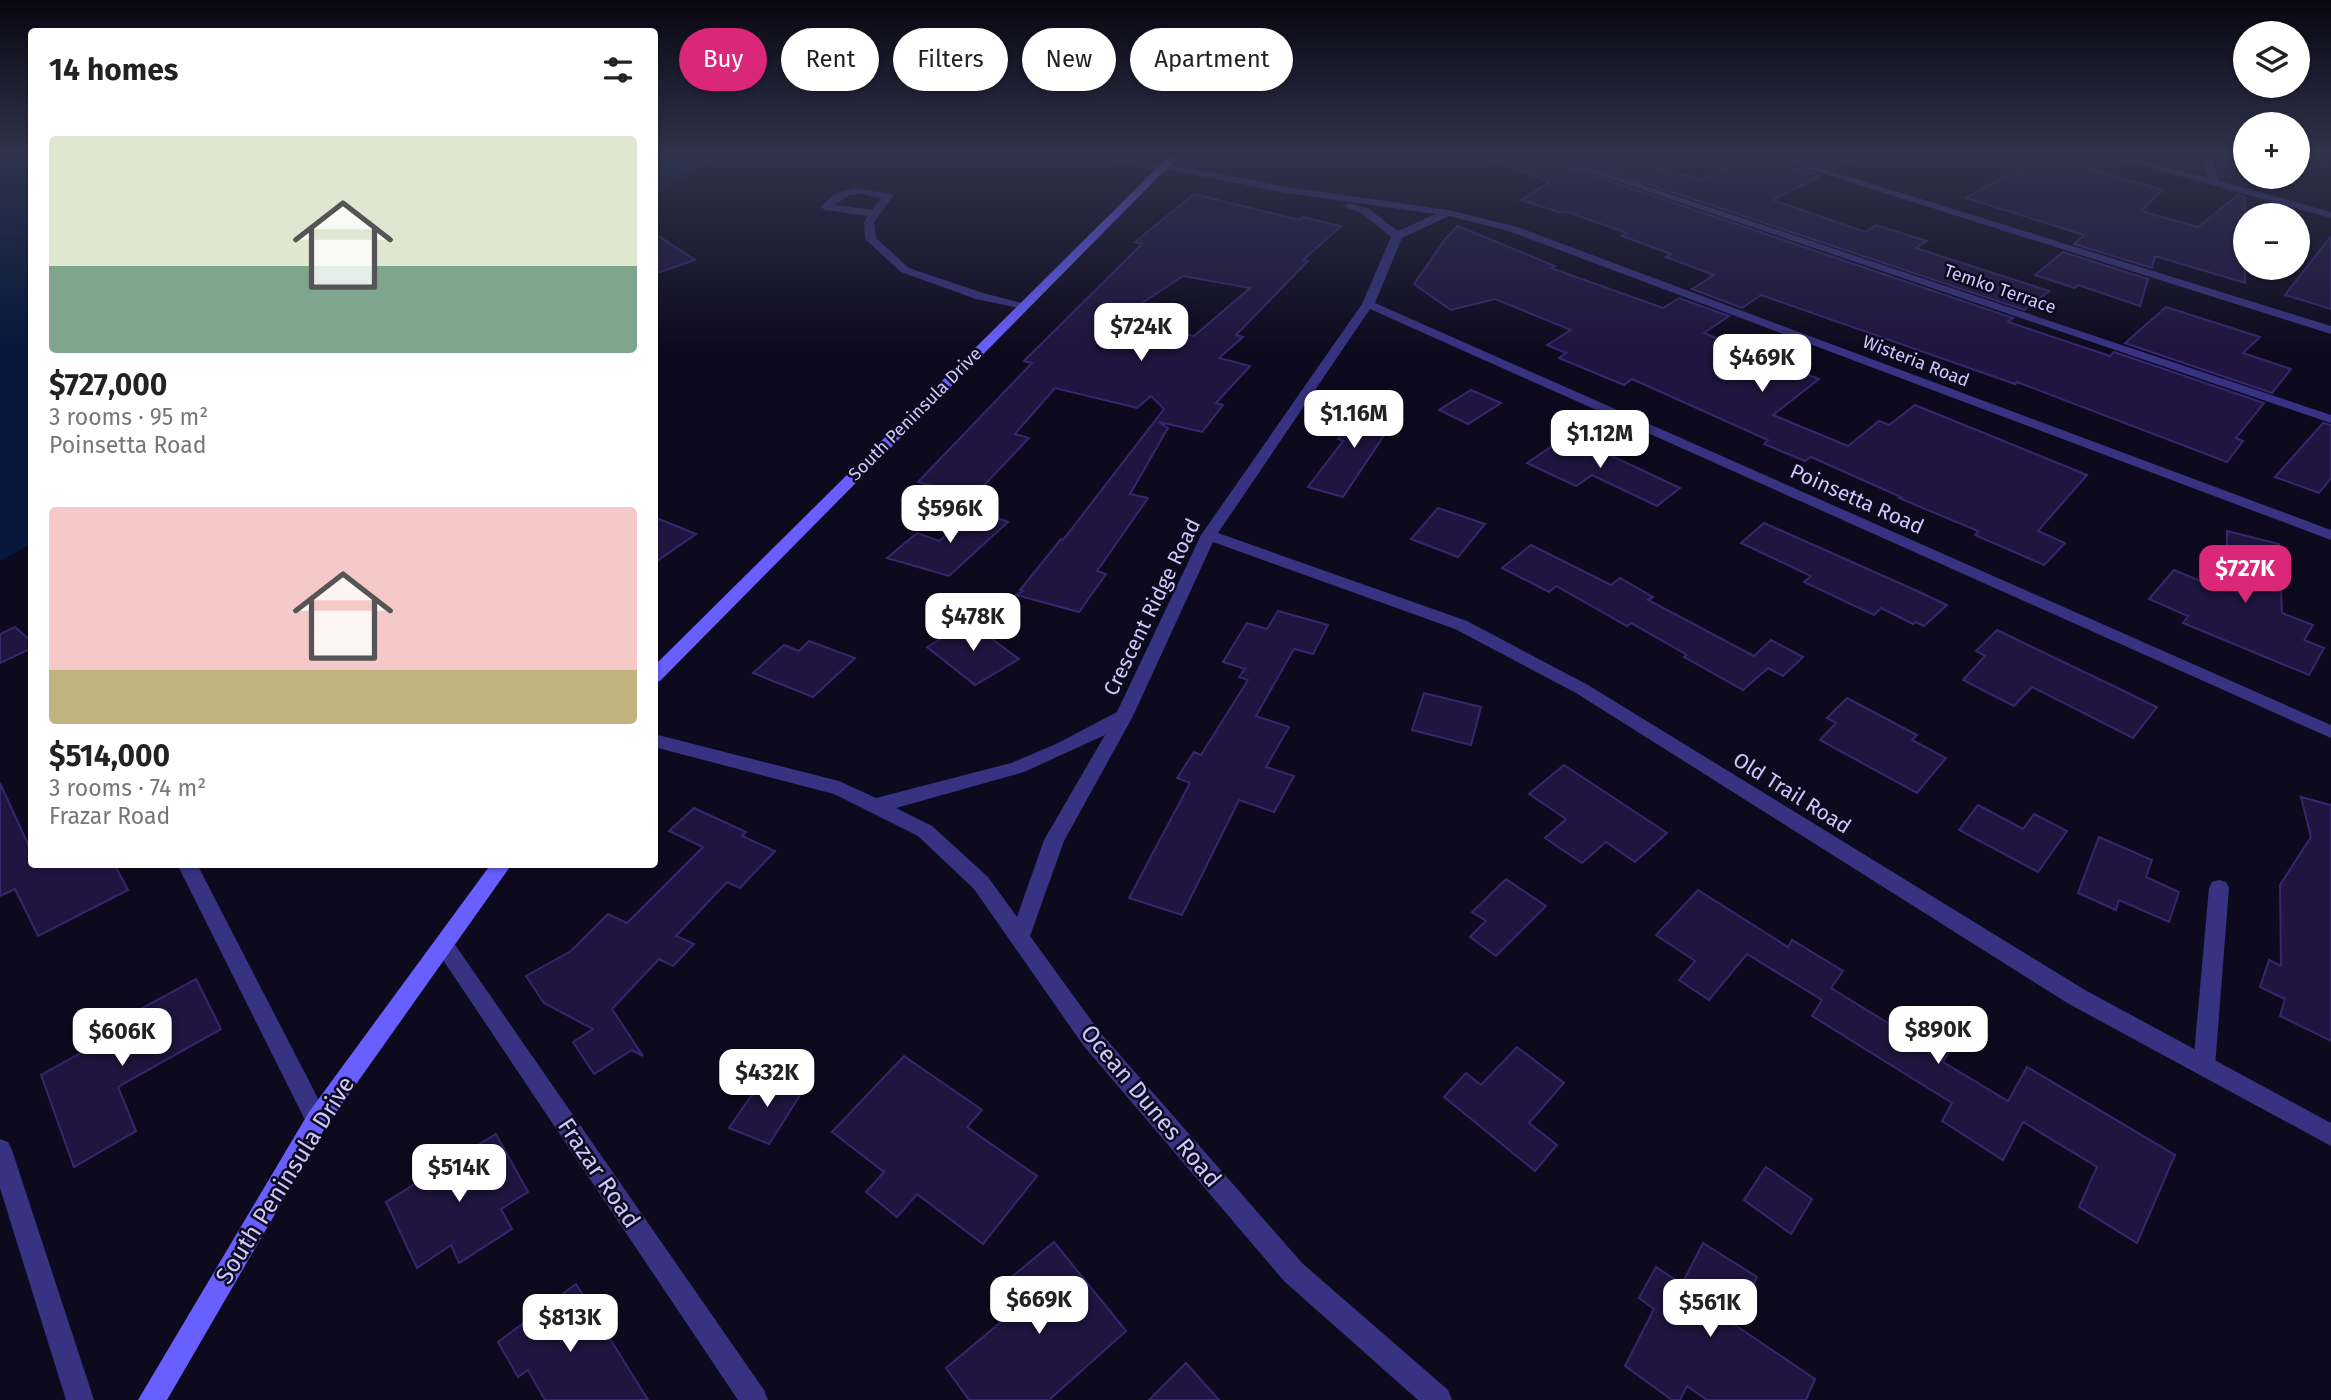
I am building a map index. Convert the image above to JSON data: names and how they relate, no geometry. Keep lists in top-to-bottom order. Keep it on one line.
{"streets":{"main road":["South Peninsula Drive"],"street":["Temko Terrace","Wisteria Road","Poinsetta Road","Crescent Ridge Road","Old Trail Road","Ocean Dunes Road","Frazar Road"]},"crossings":[["South Peninsula Drive","Frazar Road"],["Poinsetta Road","Crescent Ridge Road"],["Crescent Ridge Road","Old Trail Road"],["Crescent Ridge Road","Ocean Dunes Road"]],"page":{"map_buttons":["+","−"],"chip":["Buy","Rent","Filters","New","Apartment"],"heading":"14 homes","list":[{"name":"$727,000","note":"3 rooms · 95 m² · Poinsetta Road"},{"name":"$514,000","note":"3 rooms · 74 m² · Frazar Road"}],"price":["$724K","$469K","$1.16M","$1.12M","$596K","$727K","$478K","$890K","$606K","$432K","$514K","$669K","$561K","$813K"]}}
